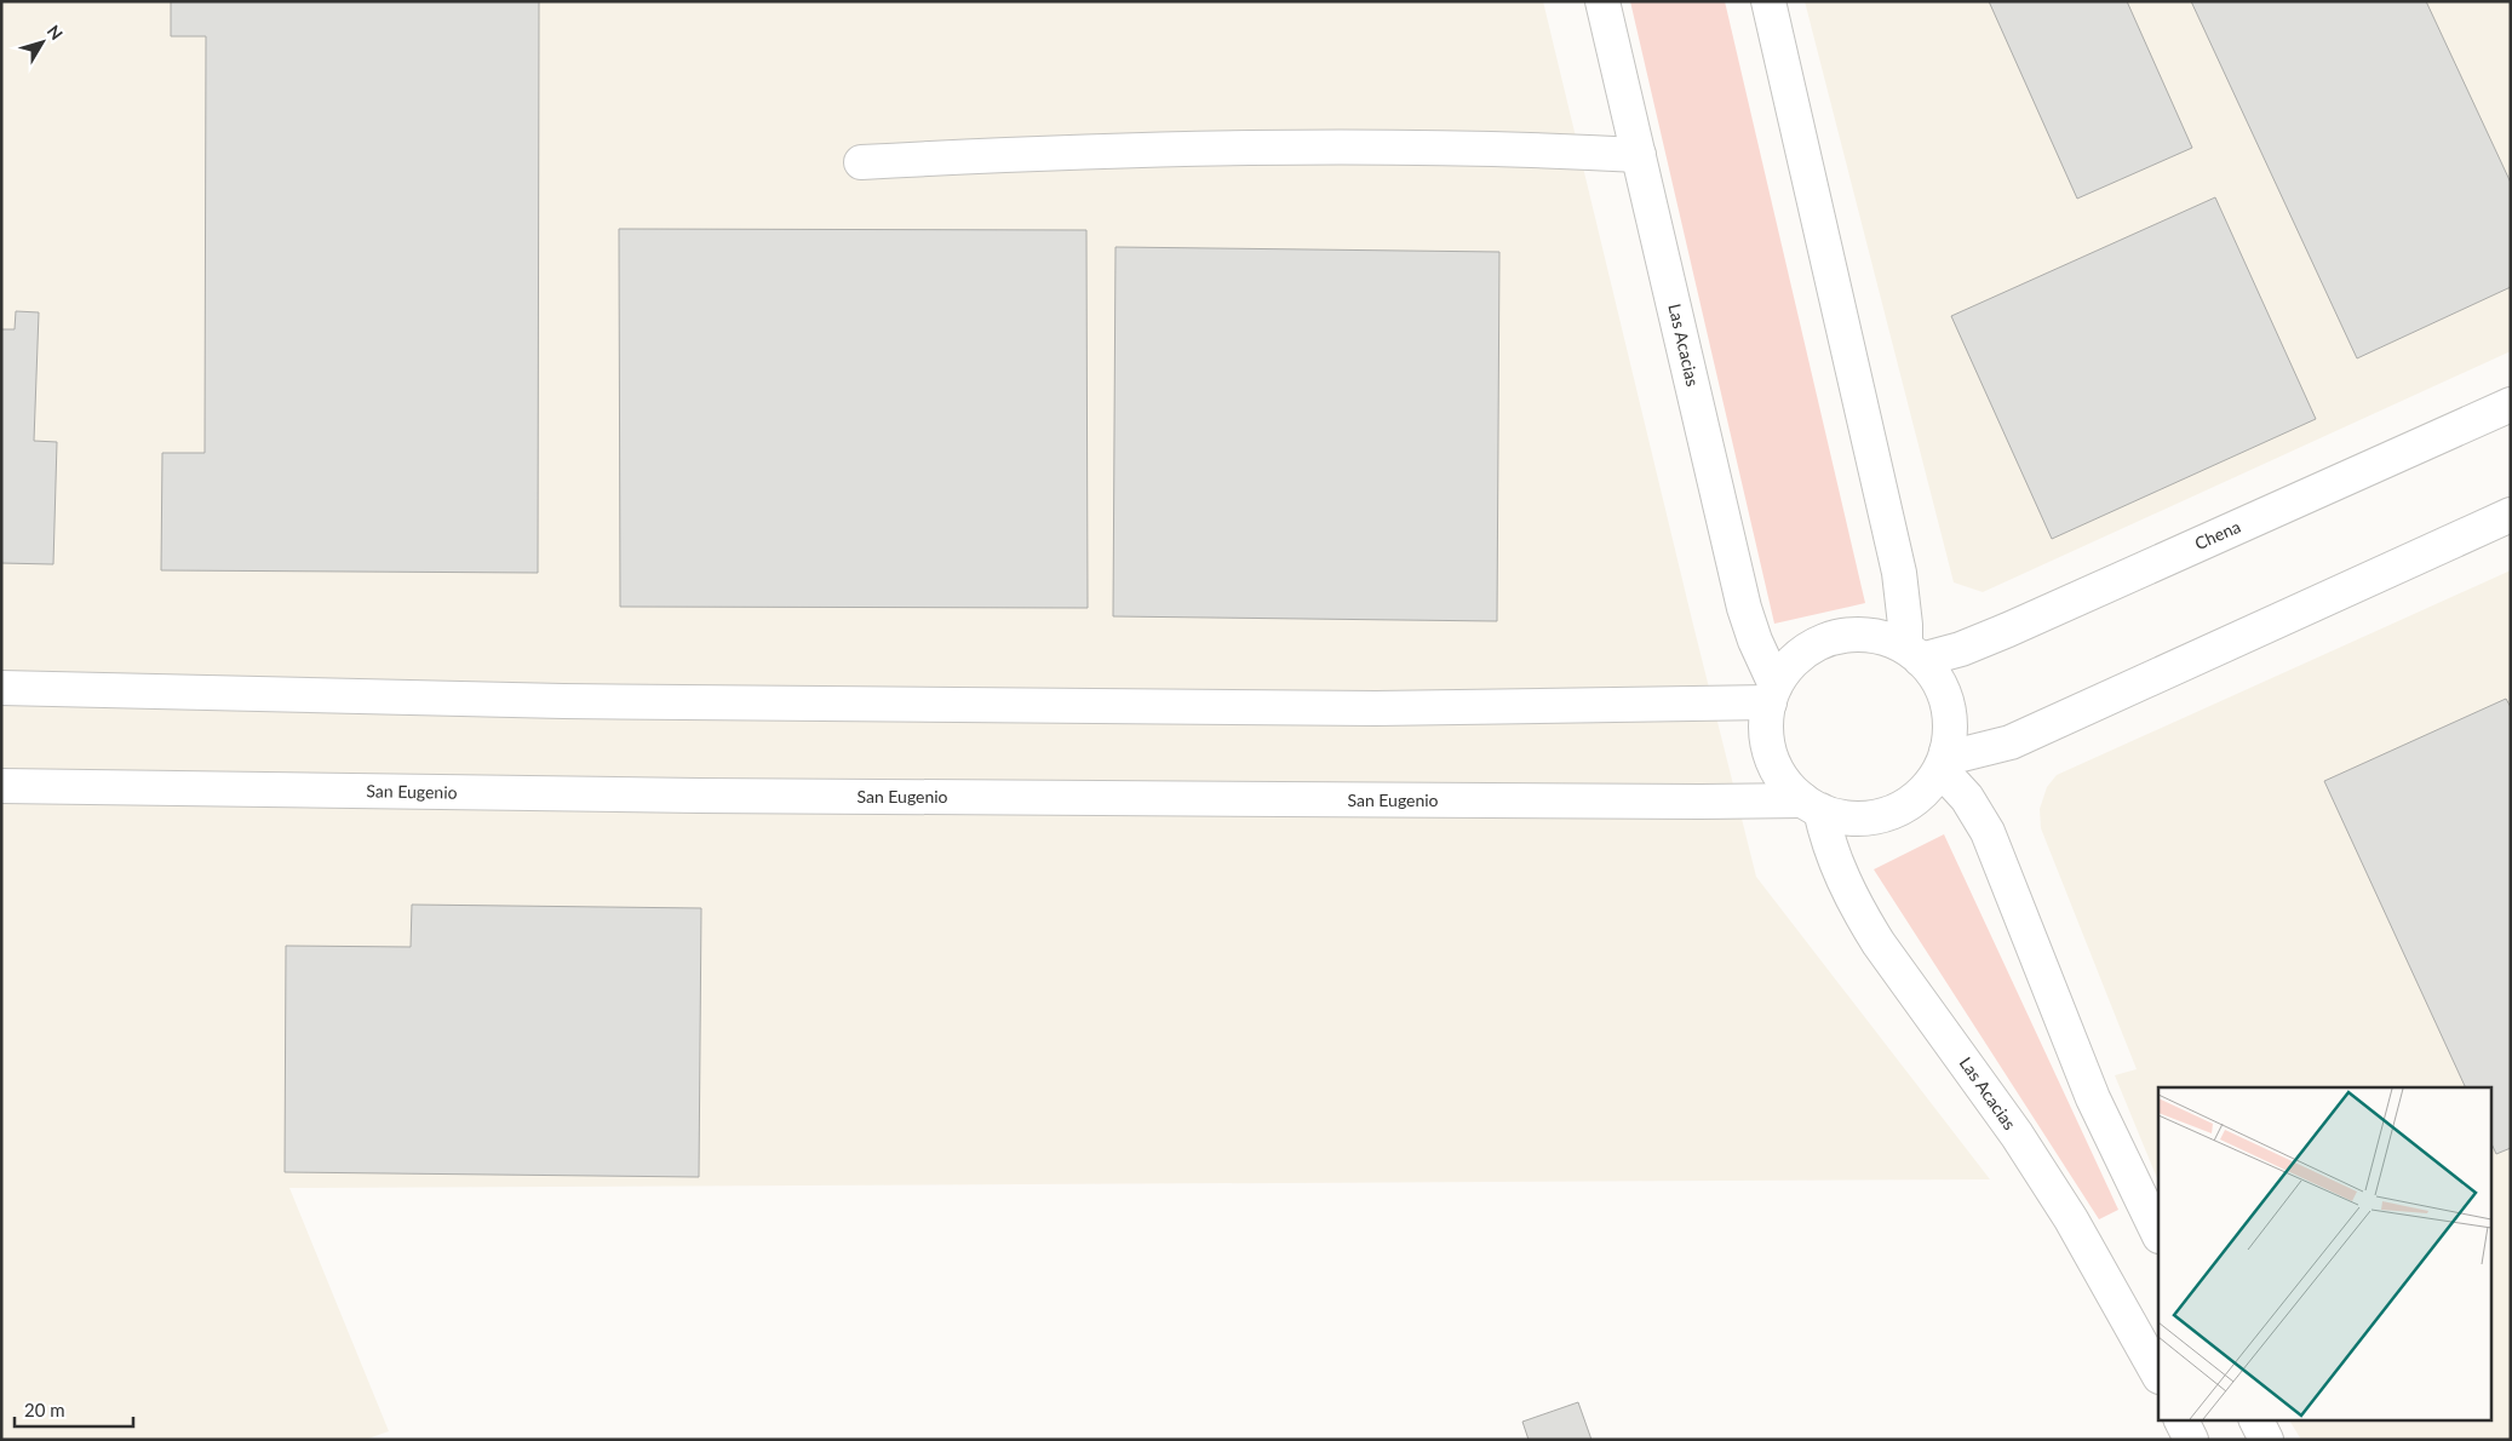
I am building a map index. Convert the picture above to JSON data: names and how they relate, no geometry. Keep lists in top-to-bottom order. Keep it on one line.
{"streets":{"street":["Las Acacias","Chena","San Eugenio"]},"crossings":[["Las Acacias","Chena"],["Las Acacias","San Eugenio"],["Chena","San Eugenio"]],"scale_bar":"20 m","north":"top right"}
